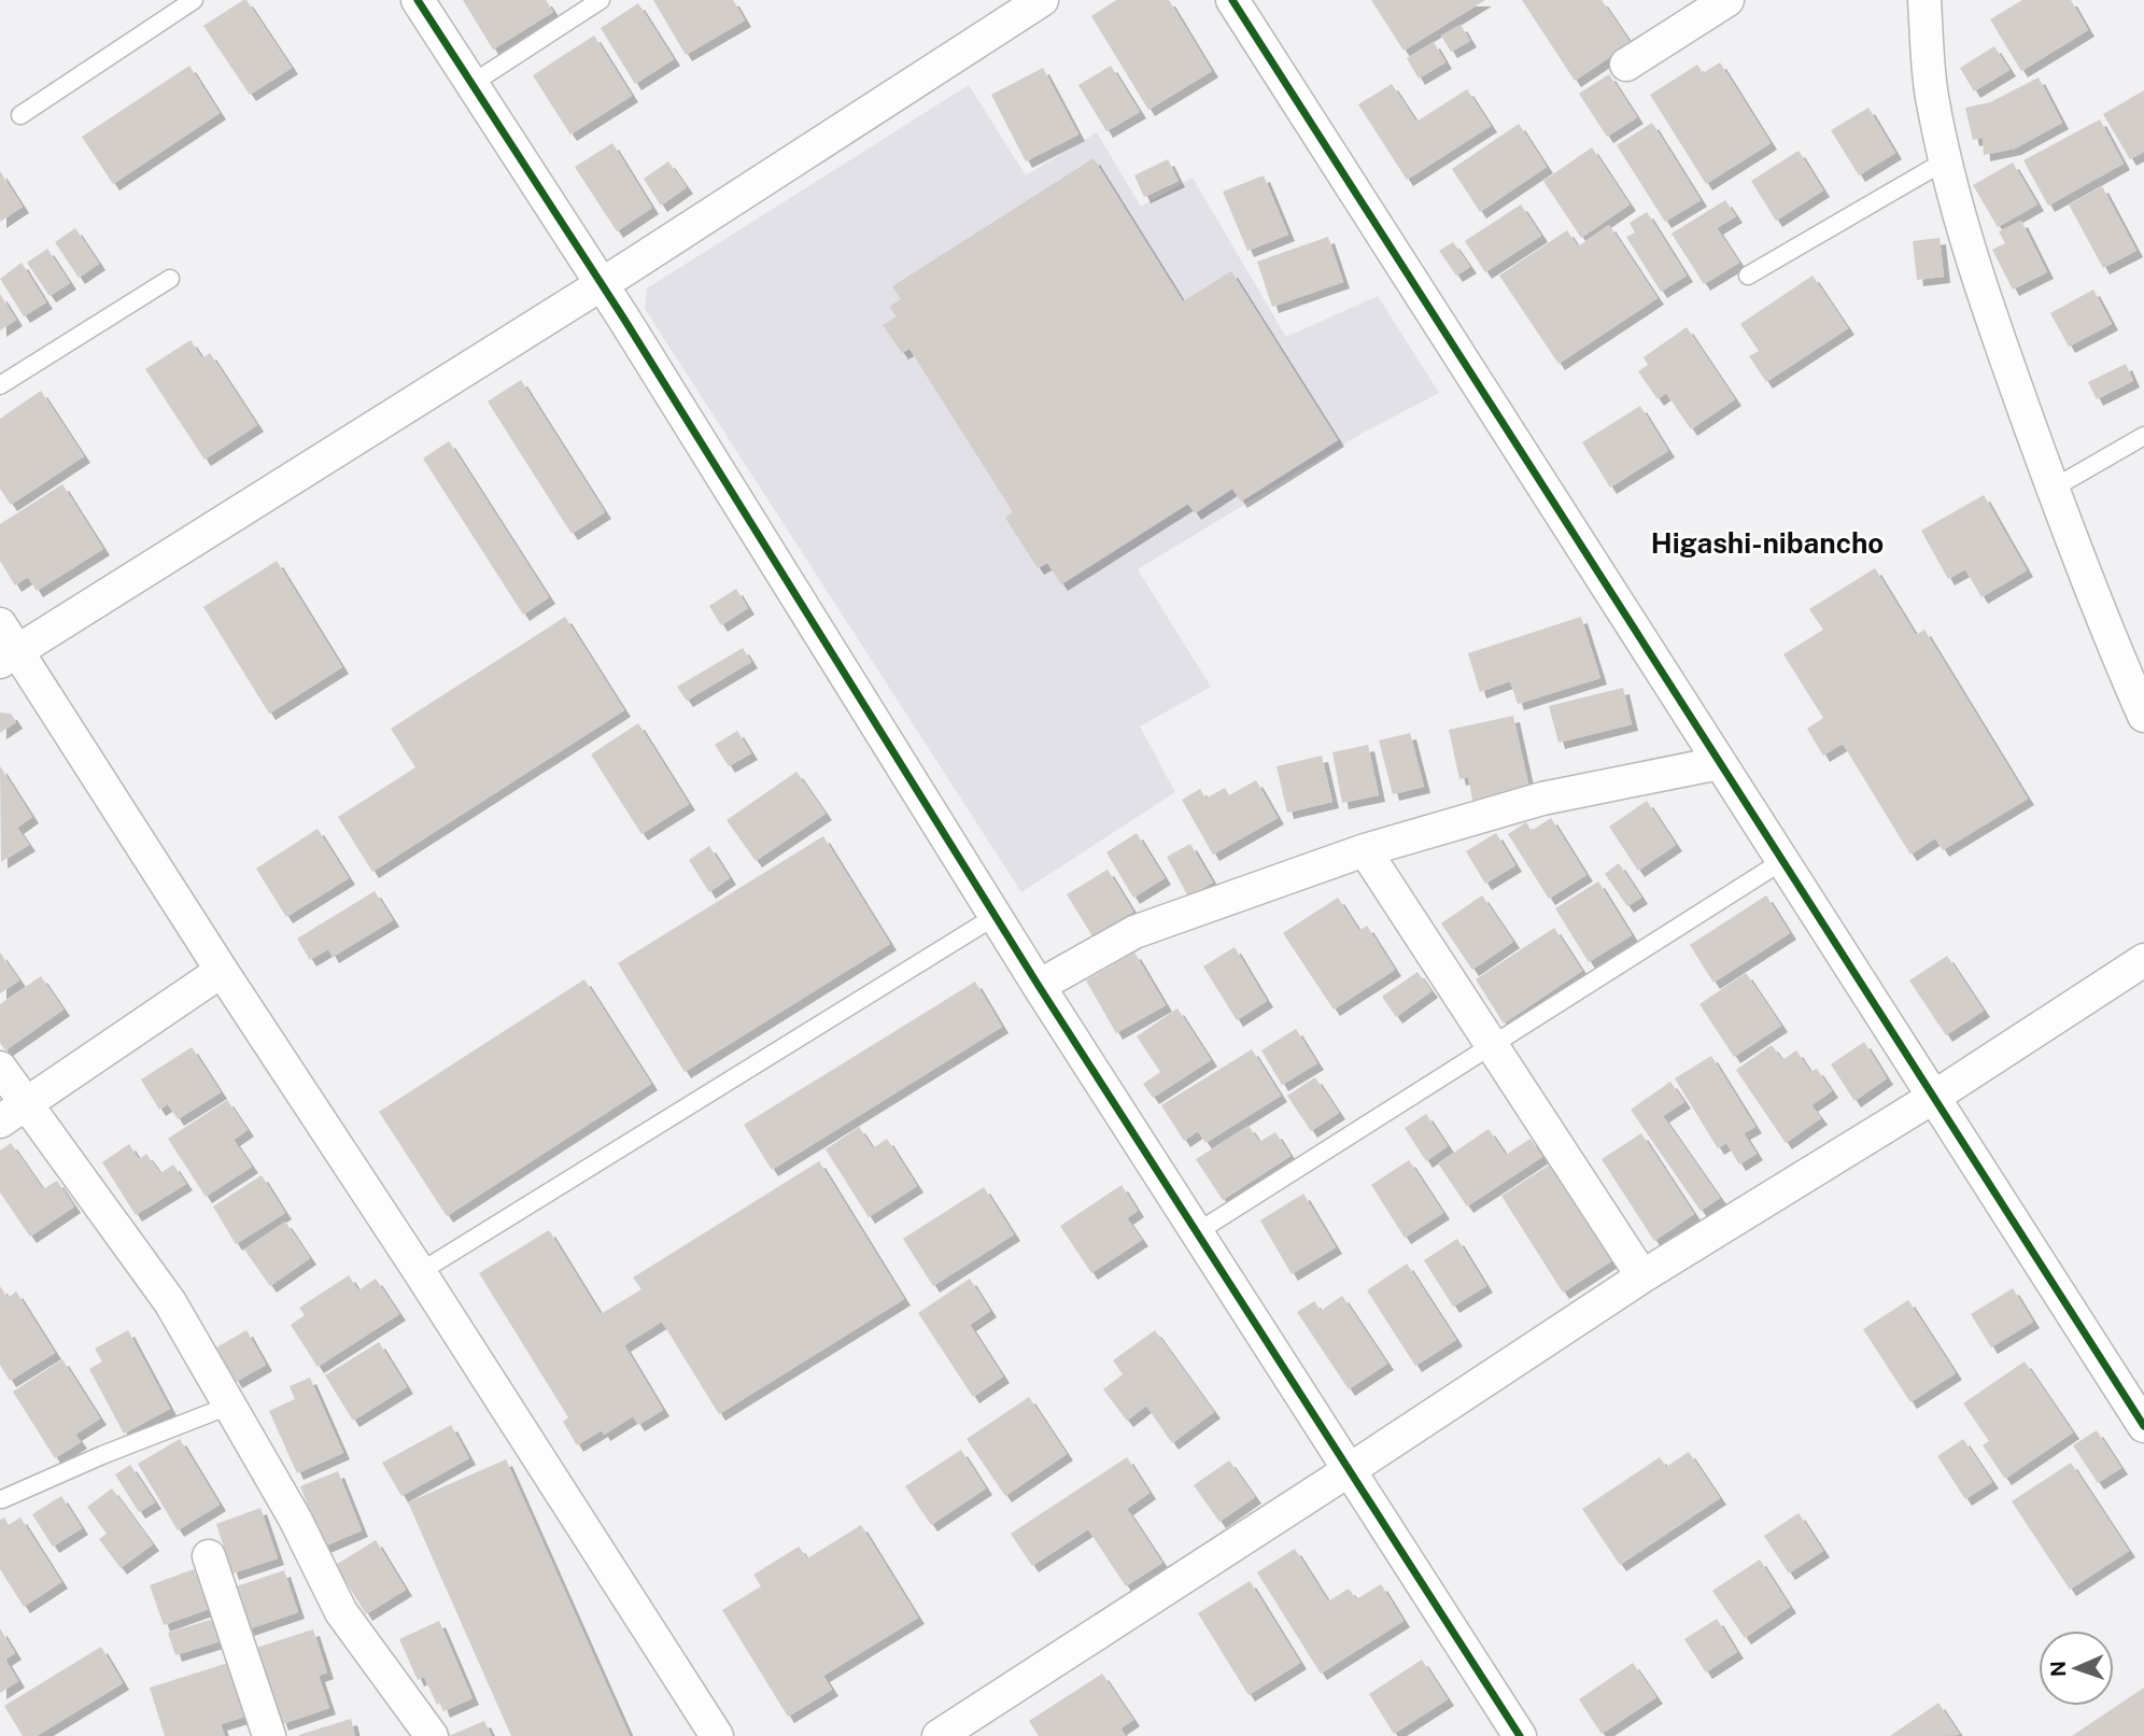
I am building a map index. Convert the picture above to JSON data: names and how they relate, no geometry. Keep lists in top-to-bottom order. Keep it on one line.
{"districts":["Higashi-nibancho"],"north":"left"}
